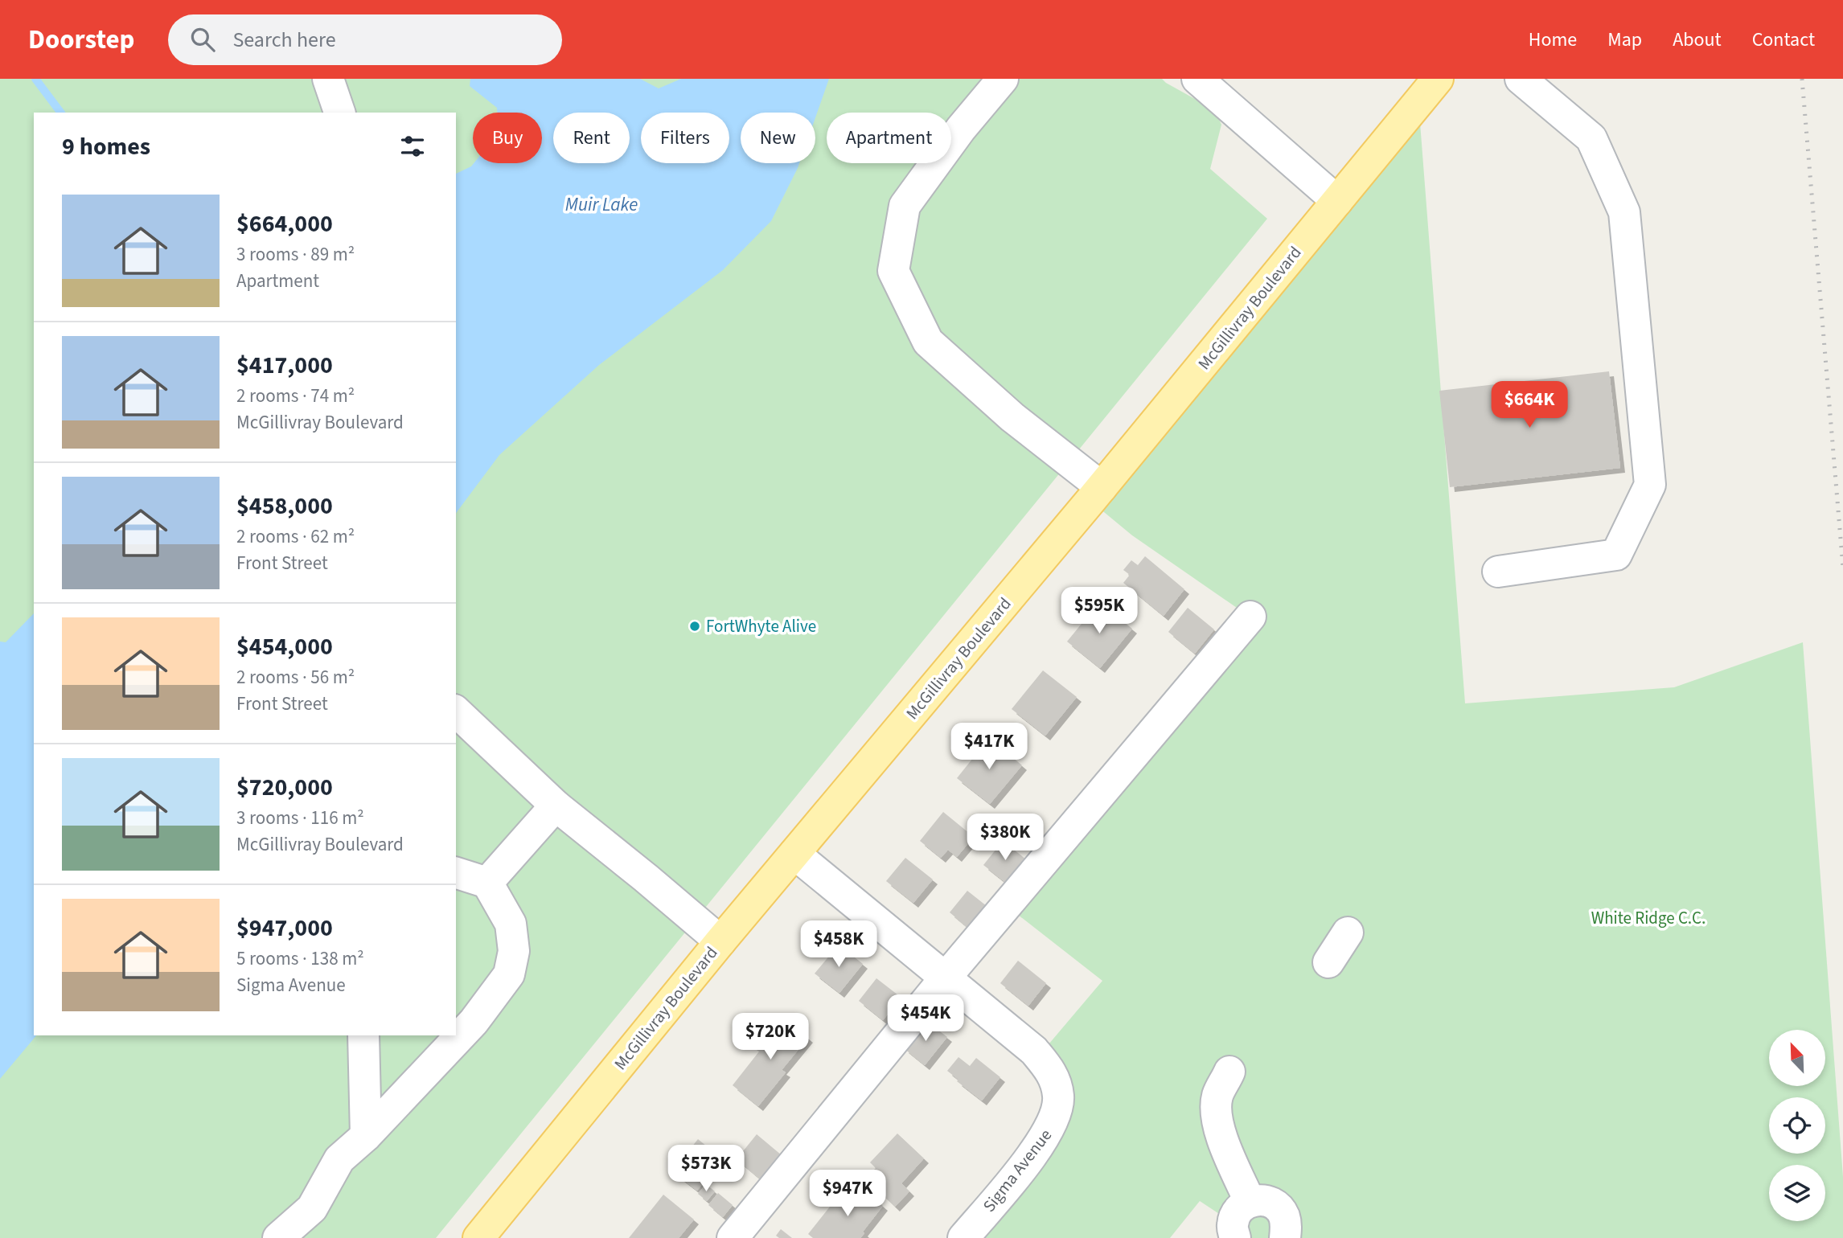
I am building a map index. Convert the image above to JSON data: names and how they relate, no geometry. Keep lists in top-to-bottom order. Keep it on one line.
{"streets":{"main road":["McGillivray Boulevard"],"street":["Sigma Avenue"]},"water":["Muir Lake"],"parks":["White Ridge C.C."],"places":["FortWhyte Alive"],"north":"top left","page":{"header":"Doorstep","search":"Search here","nav":["Home","Map","About","Contact"],"chip":["Buy","Rent","Filters","New","Apartment"],"heading":"9 homes","list":[{"name":"$664,000","note":"3 rooms · 89 m² · Apartment"},{"name":"$417,000","note":"2 rooms · 74 m² · McGillivray Boulevard"},{"name":"$458,000","note":"2 rooms · 62 m² · Front Street"},{"name":"$454,000","note":"2 rooms · 56 m² · Front Street"},{"name":"$720,000","note":"3 rooms · 116 m² · McGillivray Boulevard"},{"name":"$947,000","note":"5 rooms · 138 m² · Sigma Avenue"}],"price":["$664K","$595K","$417K","$380K","$458K","$454K","$720K","$573K","$947K"]}}
